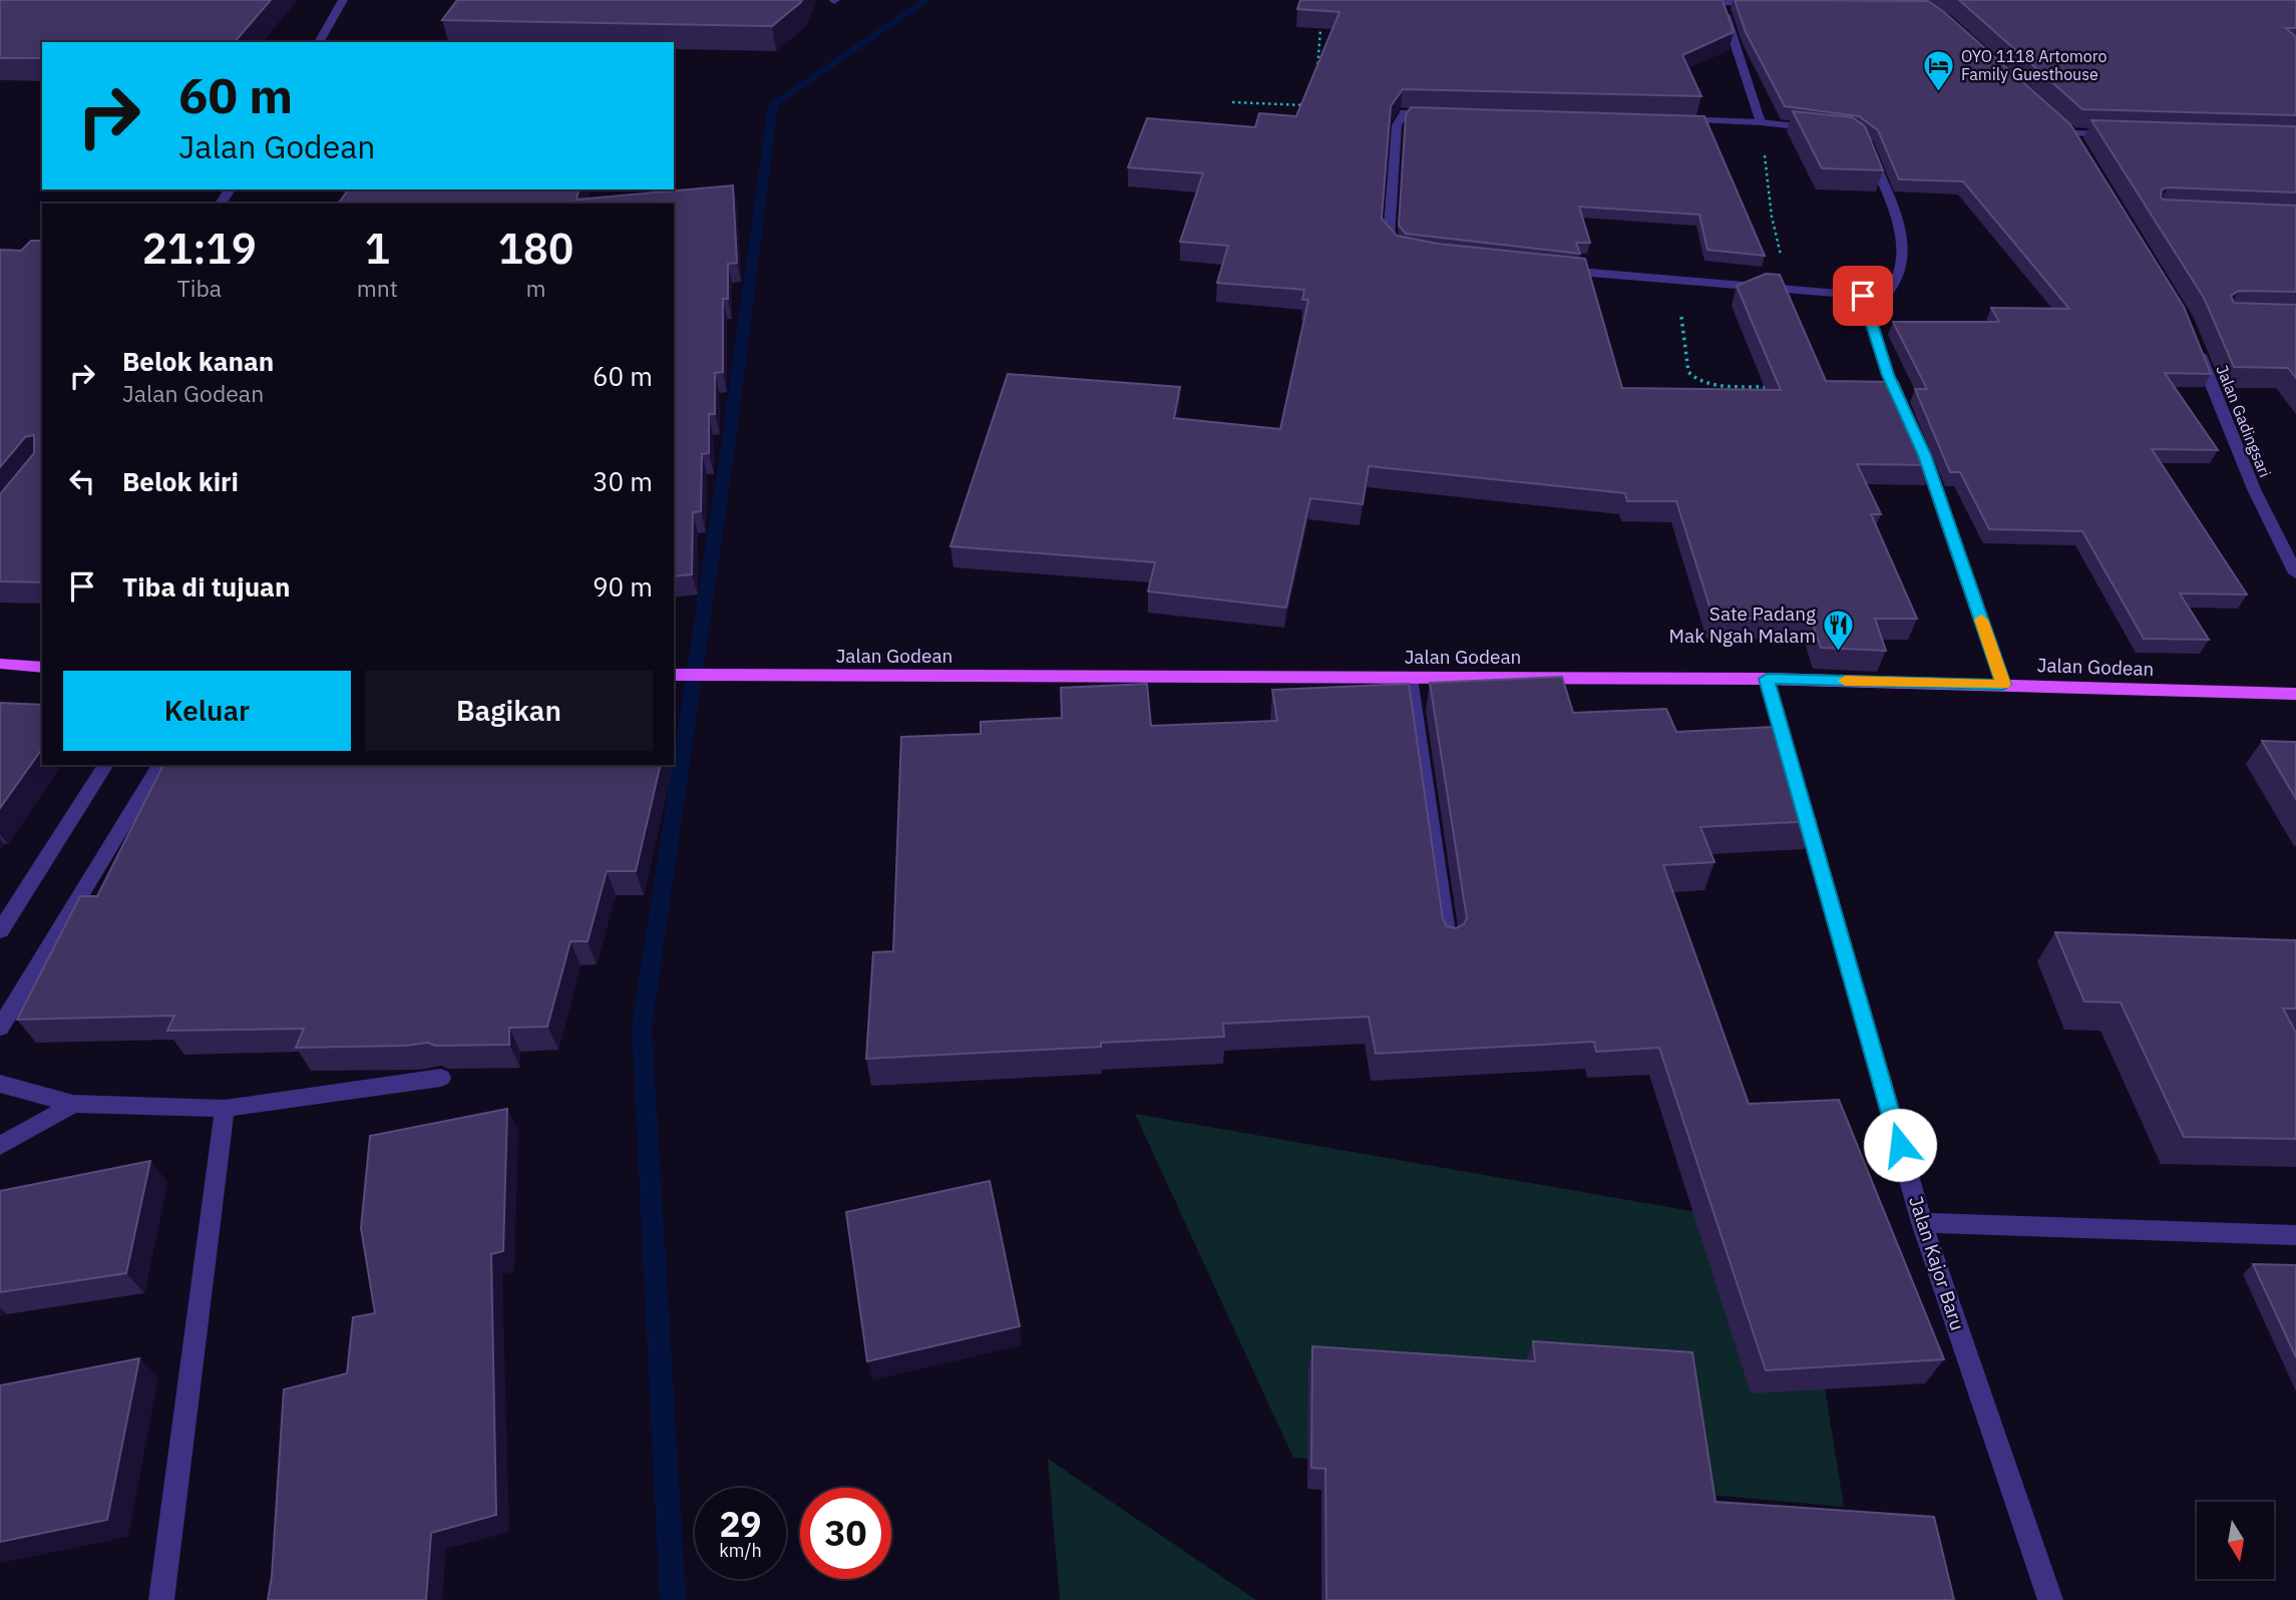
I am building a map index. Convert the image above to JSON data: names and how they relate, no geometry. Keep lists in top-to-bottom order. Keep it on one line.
{"streets":{"main road":["Jalan Godean"],"street":["Jalan Gadingsari","Jalan Kajor Baru"]},"crossings":[["Jalan Godean","Jalan Kajor Baru"]],"places":{"hotel":["OYO 1118 Artomoro Family Guesthouse"],"restaurant":["Sate Padang Mak Ngah Malam"]},"north":"bottom","page":{"turn":["60 m","Jalan Godean"],"eta":["21:19","Tiba","1","mnt","180","m"],"list":[{"name":"Belok kanan","note":"Jalan Godean","value":"60 m"},{"name":"Belok kiri","value":"30 m"},{"name":"Tiba di tujuan","value":"90 m"}],"buttons":["Keluar","Bagikan"],"speed":"29 km/h","limit":"30"}}
